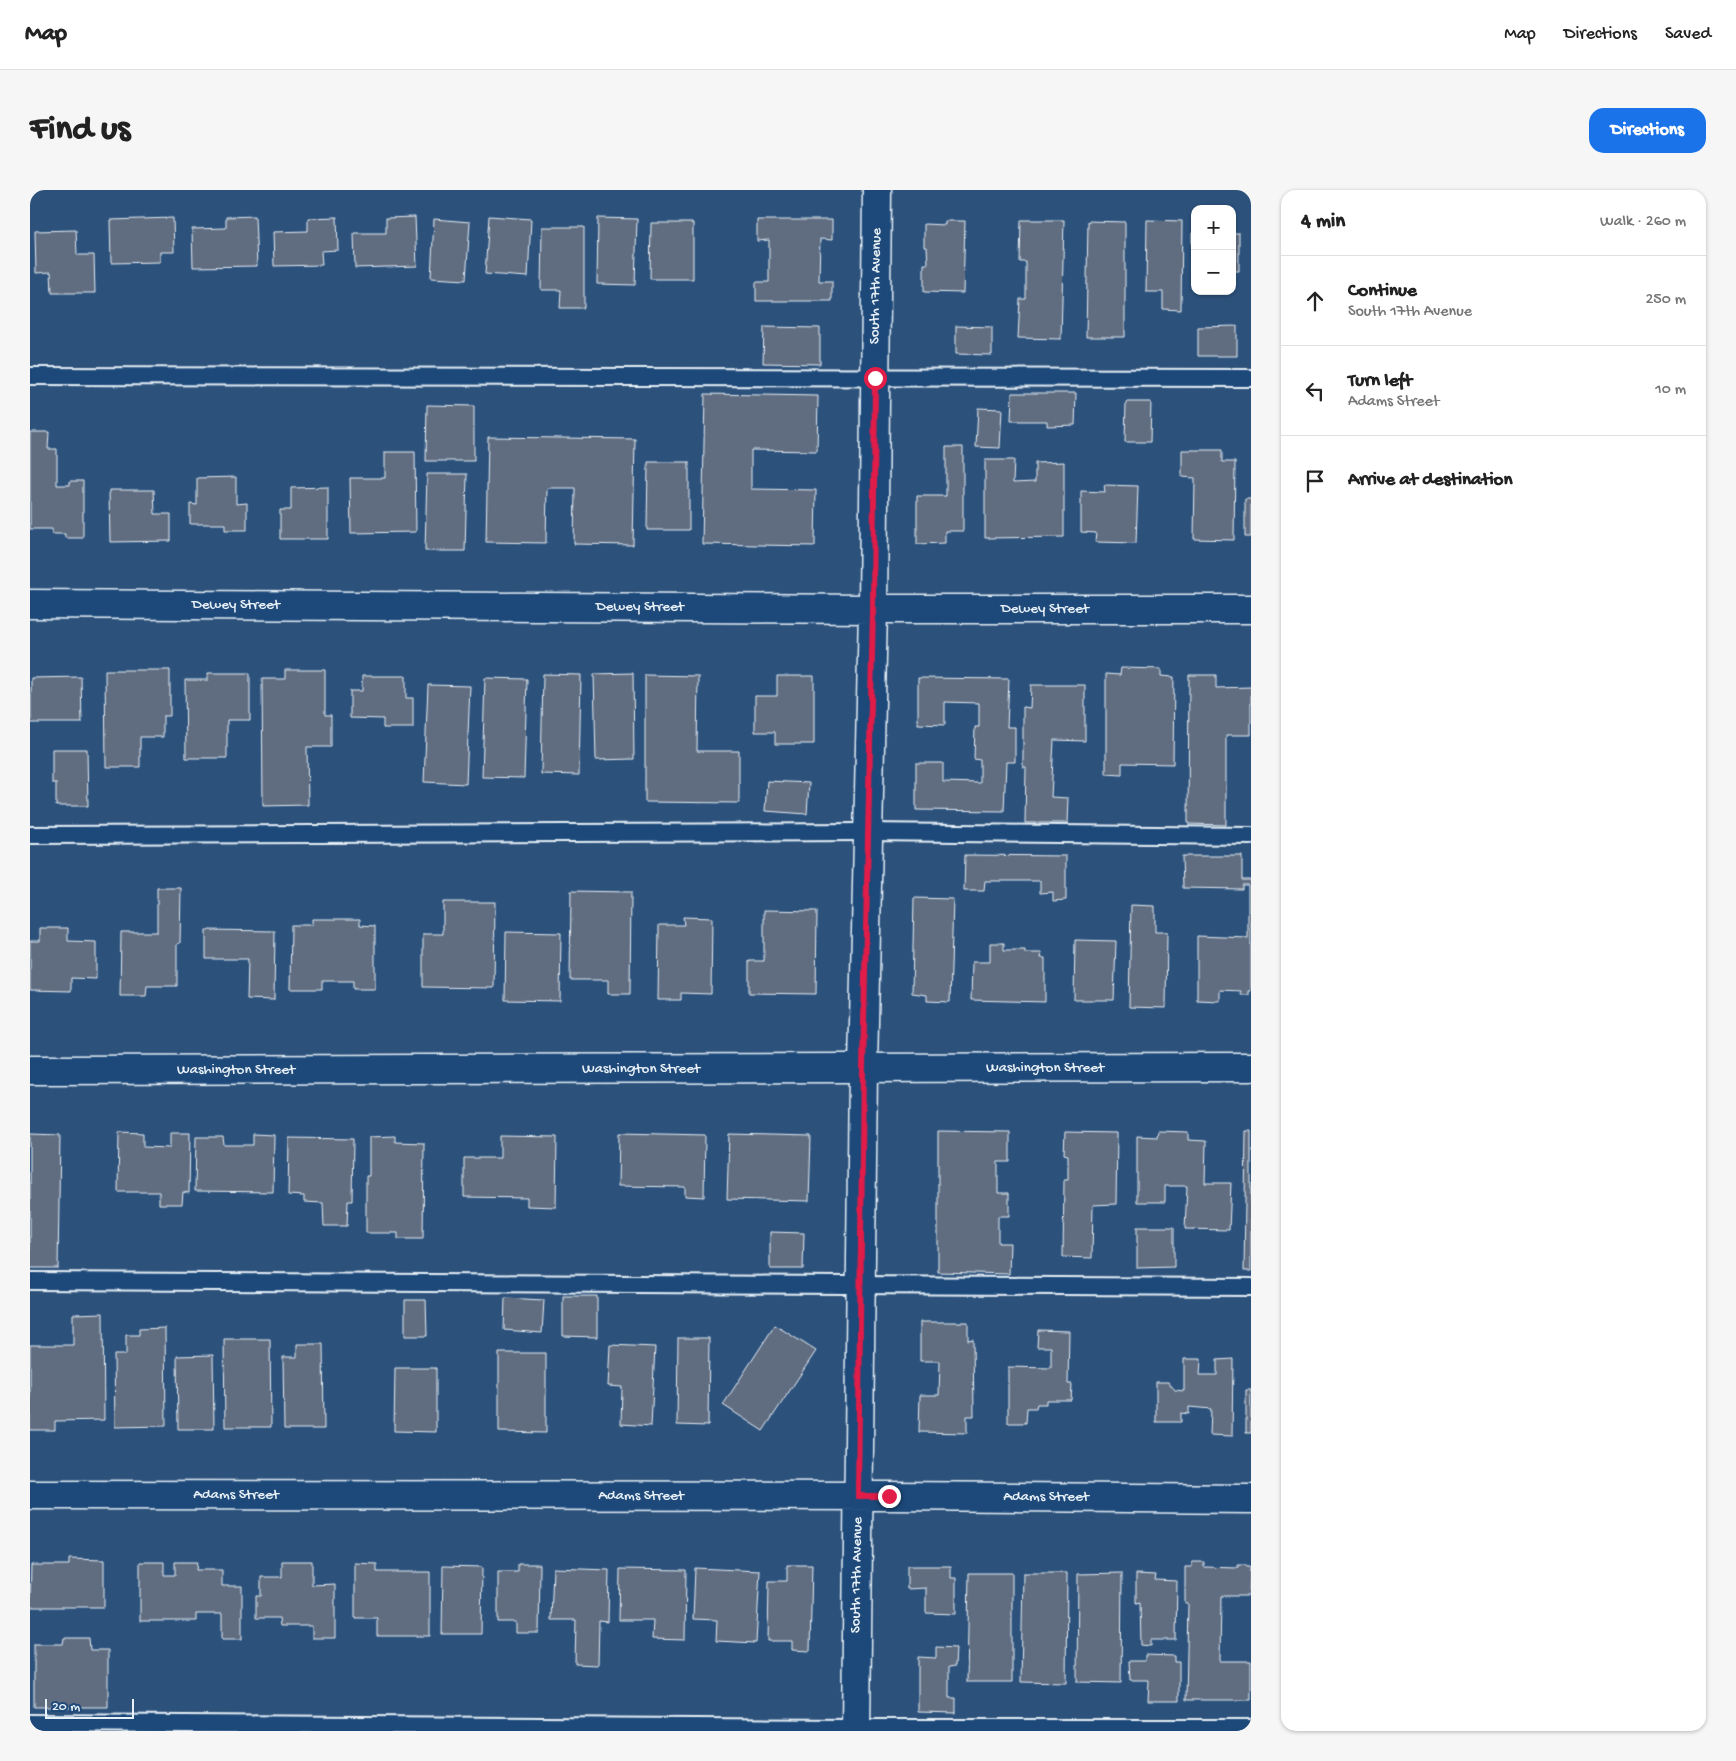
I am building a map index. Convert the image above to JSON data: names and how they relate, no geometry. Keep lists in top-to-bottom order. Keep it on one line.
{"streets":{"street":["South 17th Avenue","Dewey Street","Washington Street","Adams Street"]},"crossings":[["South 17th Avenue","Dewey Street"],["South 17th Avenue","Washington Street"],["South 17th Avenue","Adams Street"]],"scale_bar":"20 m","page":{"header":"Map","nav":["Map","Directions","Saved"],"buttons":"Directions","title":"Find us","heading":["4 min","Walk · 260 m"],"map_buttons":["+","−"],"list":[["Continue","South 17th Avenue","250 m"],["Turn left","Adams Street","10 m"],"Arrive at destination"],"scale":"20 m"}}
